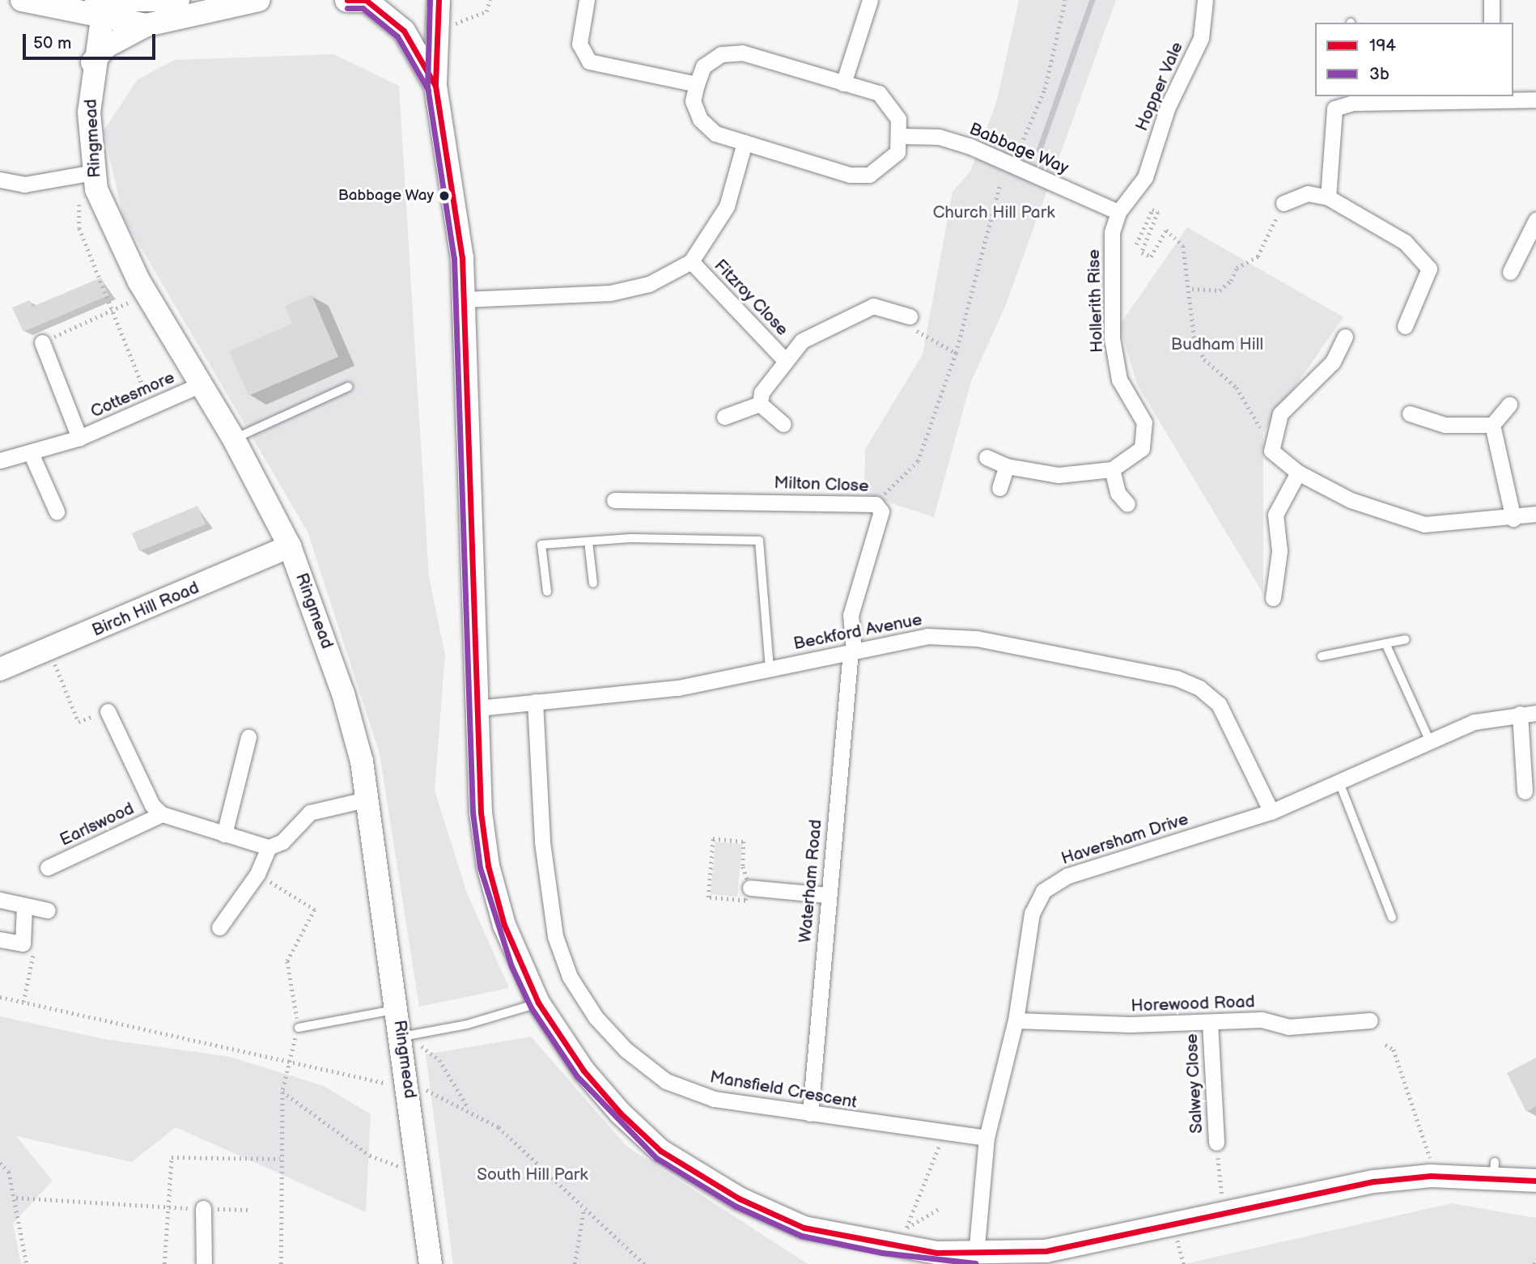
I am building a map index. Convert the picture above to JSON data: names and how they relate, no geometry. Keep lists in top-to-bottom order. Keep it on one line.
{"streets":{"street":["Hopper Vale","Ringmead","Babbage Way","Fitzroy Close","Hollerith Rise","Cottesmore","Milton Close","Birch Hill Road","Beckford Avenue","Earlswood","Haversham Drive","Waterham Road","Horewood Road","Salwey Close","Mansfield Crescent"]},"crossings":[["Hopper Vale","Babbage Way"],["Hopper Vale","Hollerith Rise"],["Ringmead","Cottesmore"],["Ringmead","Birch Hill Road"],["Babbage Way","Hollerith Rise"],["Milton Close","Beckford Avenue"],["Milton Close","Waterham Road"],["Beckford Avenue","Haversham Drive"],["Beckford Avenue","Waterham Road"],["Beckford Avenue","Mansfield Crescent"],["Haversham Drive","Horewood Road"],["Haversham Drive","Mansfield Crescent"],["Waterham Road","Mansfield Crescent"],["Horewood Road","Salwey Close"]],"parks":["Church Hill Park","Budham Hill","South Hill Park"],"places":["Babbage Way"],"lines":["transit line 194","transit line 3b"],"legend":["194","3b"],"scale_bar":"50 m"}
